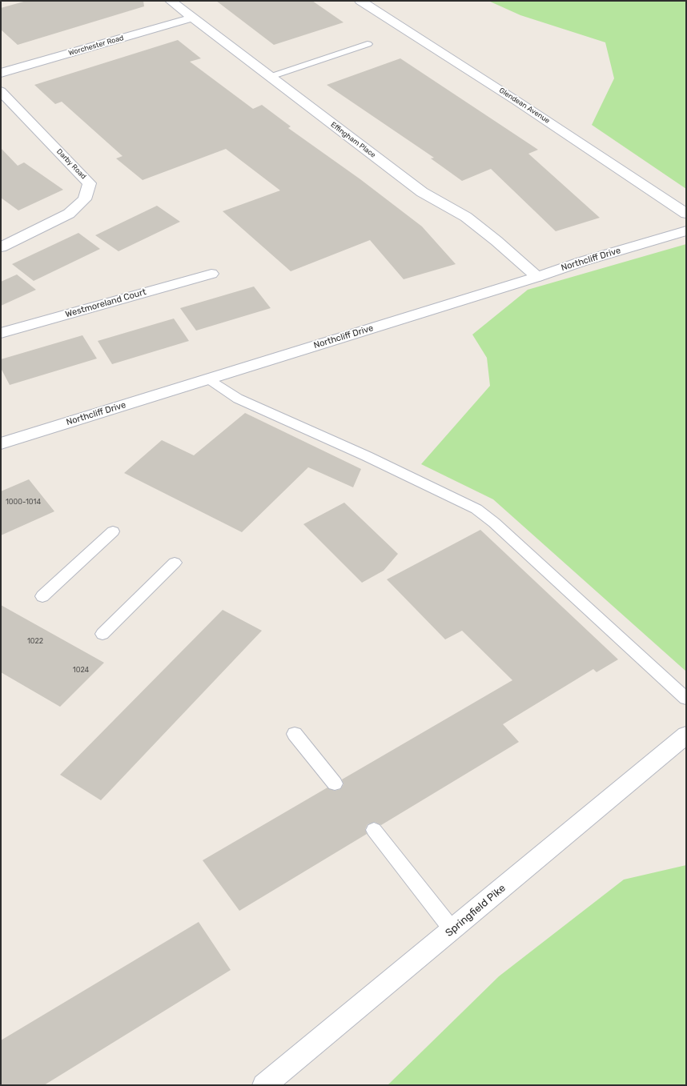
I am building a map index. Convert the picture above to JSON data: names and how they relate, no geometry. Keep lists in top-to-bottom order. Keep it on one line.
{"streets":{"street":["Worchester Road","Glendean Avenue","Effingham Place","Darby Road","Northcliff Drive","Westmoreland Court","Springfield Pike"]},"crossings":[["Worchester Road","Effingham Place"],["Effingham Place","Northcliff Drive"]],"house_numbers":["1000-1014","1022","1024"]}
